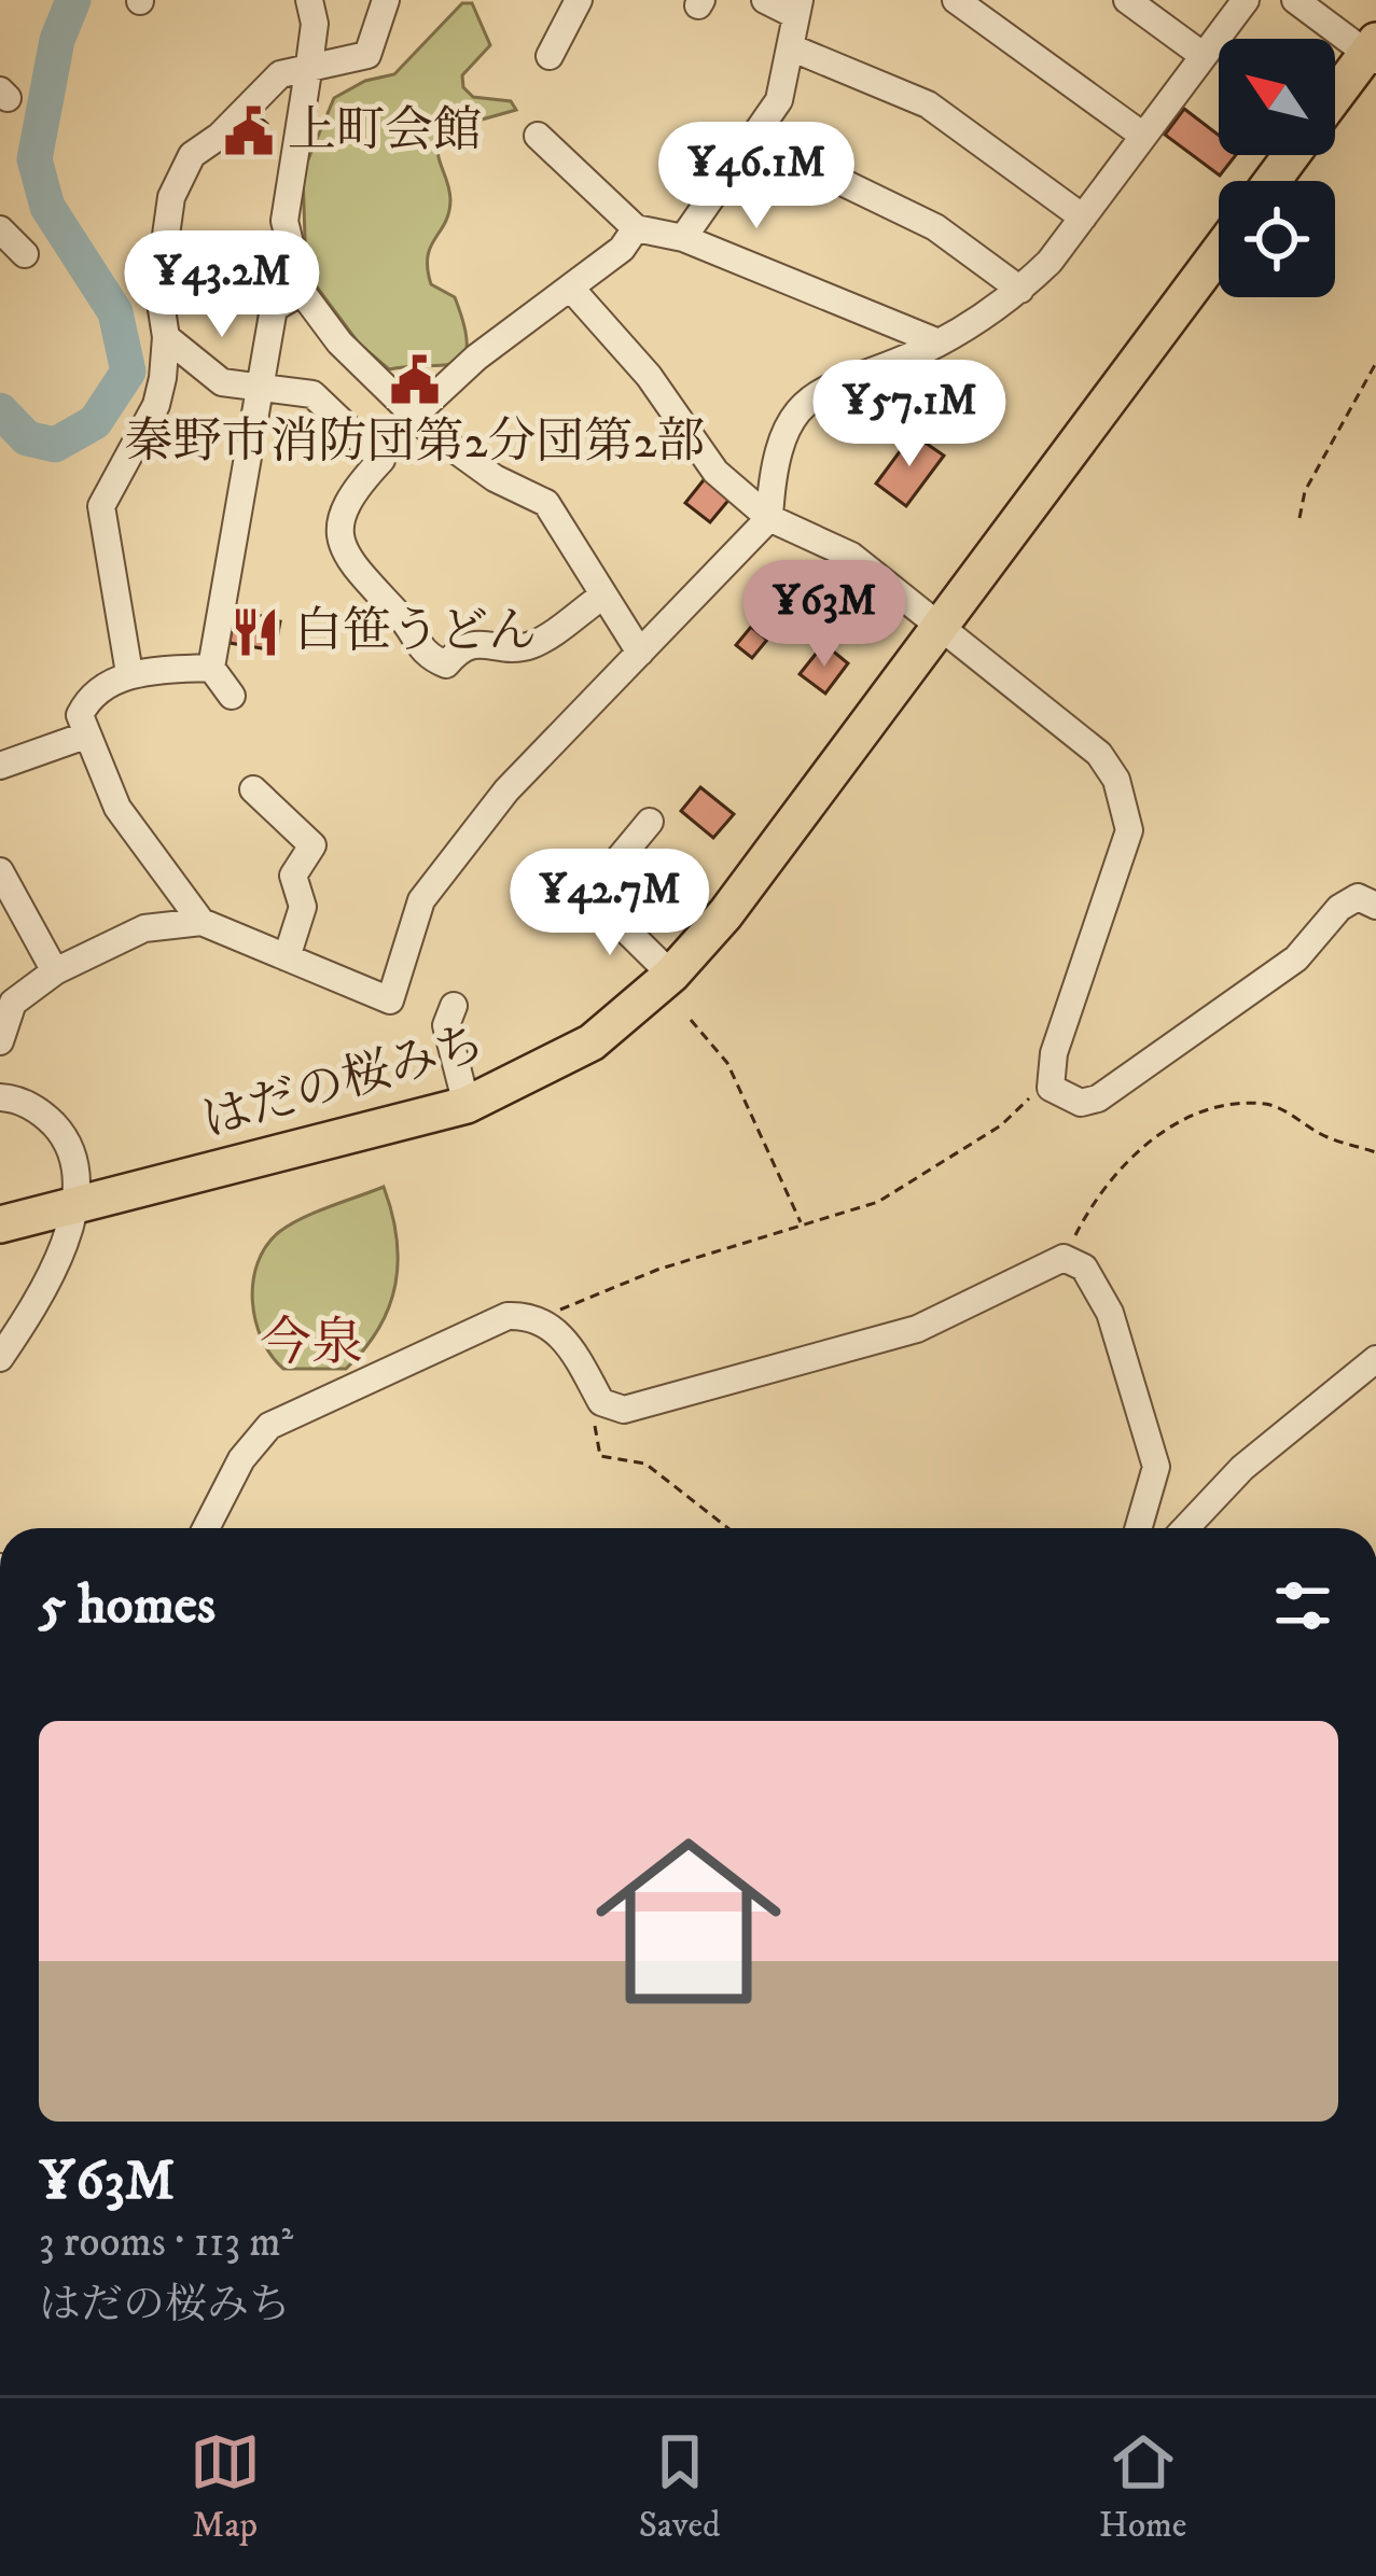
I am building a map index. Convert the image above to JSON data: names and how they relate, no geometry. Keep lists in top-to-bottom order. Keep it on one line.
{"streets":{"main road":["はだの桜みち"]},"districts":["今泉"],"places":{"public building":["上町会館","秦野市消防団第2分団第2部"],"restaurant":["白笹うどん"]},"north":"top left","page":{"price":["¥46.1M","¥43.2M","¥57.1M","¥63M","¥42.7M"],"heading":"5 homes","list":[{"name":"¥63M","note":"3 rooms · 113 m² · はだの桜みち"}],"tabs":["Map","Saved","Home"]}}
